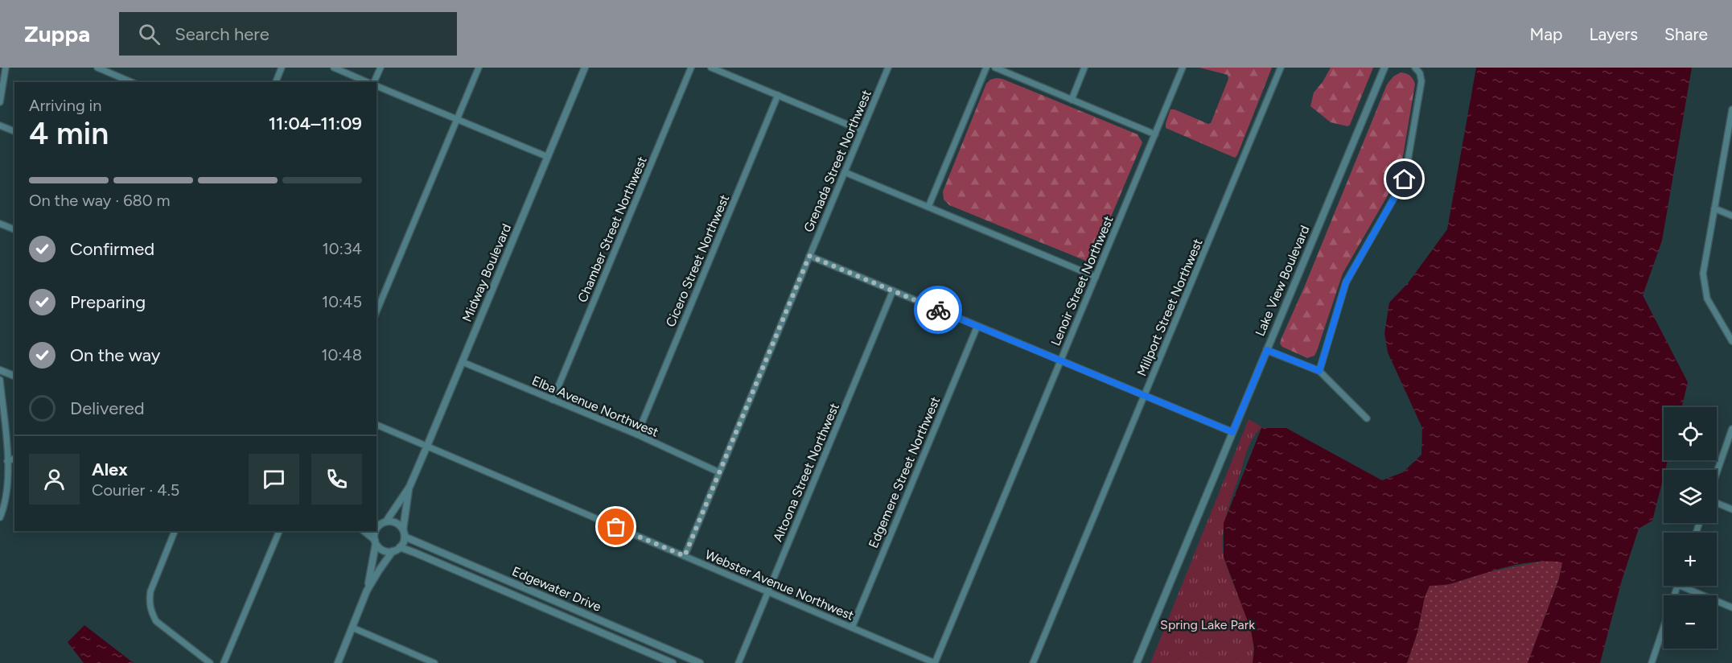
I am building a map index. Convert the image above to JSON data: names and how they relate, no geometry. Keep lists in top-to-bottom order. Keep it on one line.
{"streets":{"street":["Grenada Street Northwest","Chamber Street Northwest","Cicero Street Northwest","Midway Boulevard","Lenoir Street Northwest","Lake View Boulevard","Millport Street Northwest","Elba Avenue Northwest","Altoona Street Northwest","Edgemere Street Northwest","Webster Avenue Northwest","Edgewater Drive"]},"crossings":[["Grenada Street Northwest","Elba Avenue Northwest"],["Grenada Street Northwest","Webster Avenue Northwest"],["Chamber Street Northwest","Elba Avenue Northwest"],["Cicero Street Northwest","Elba Avenue Northwest"],["Midway Boulevard","Elba Avenue Northwest"],["Midway Boulevard","Webster Avenue Northwest"],["Lenoir Street Northwest","Webster Avenue Northwest"],["Altoona Street Northwest","Webster Avenue Northwest"],["Edgemere Street Northwest","Webster Avenue Northwest"]],"parks":["Spring Lake Park"],"page":{"header":"Zuppa","search":"Search here","nav":["Map","Layers","Share"],"heading":["4 min","Arriving in","11:04–11:09"],"panel":["Alex","Courier · 4.5"],"bar":"On the way · 680 m","list":[["Confirmed","10:34"],["Preparing","10:45"],["On the way","10:48"],"Delivered"],"map_buttons":["+","−"]}}
